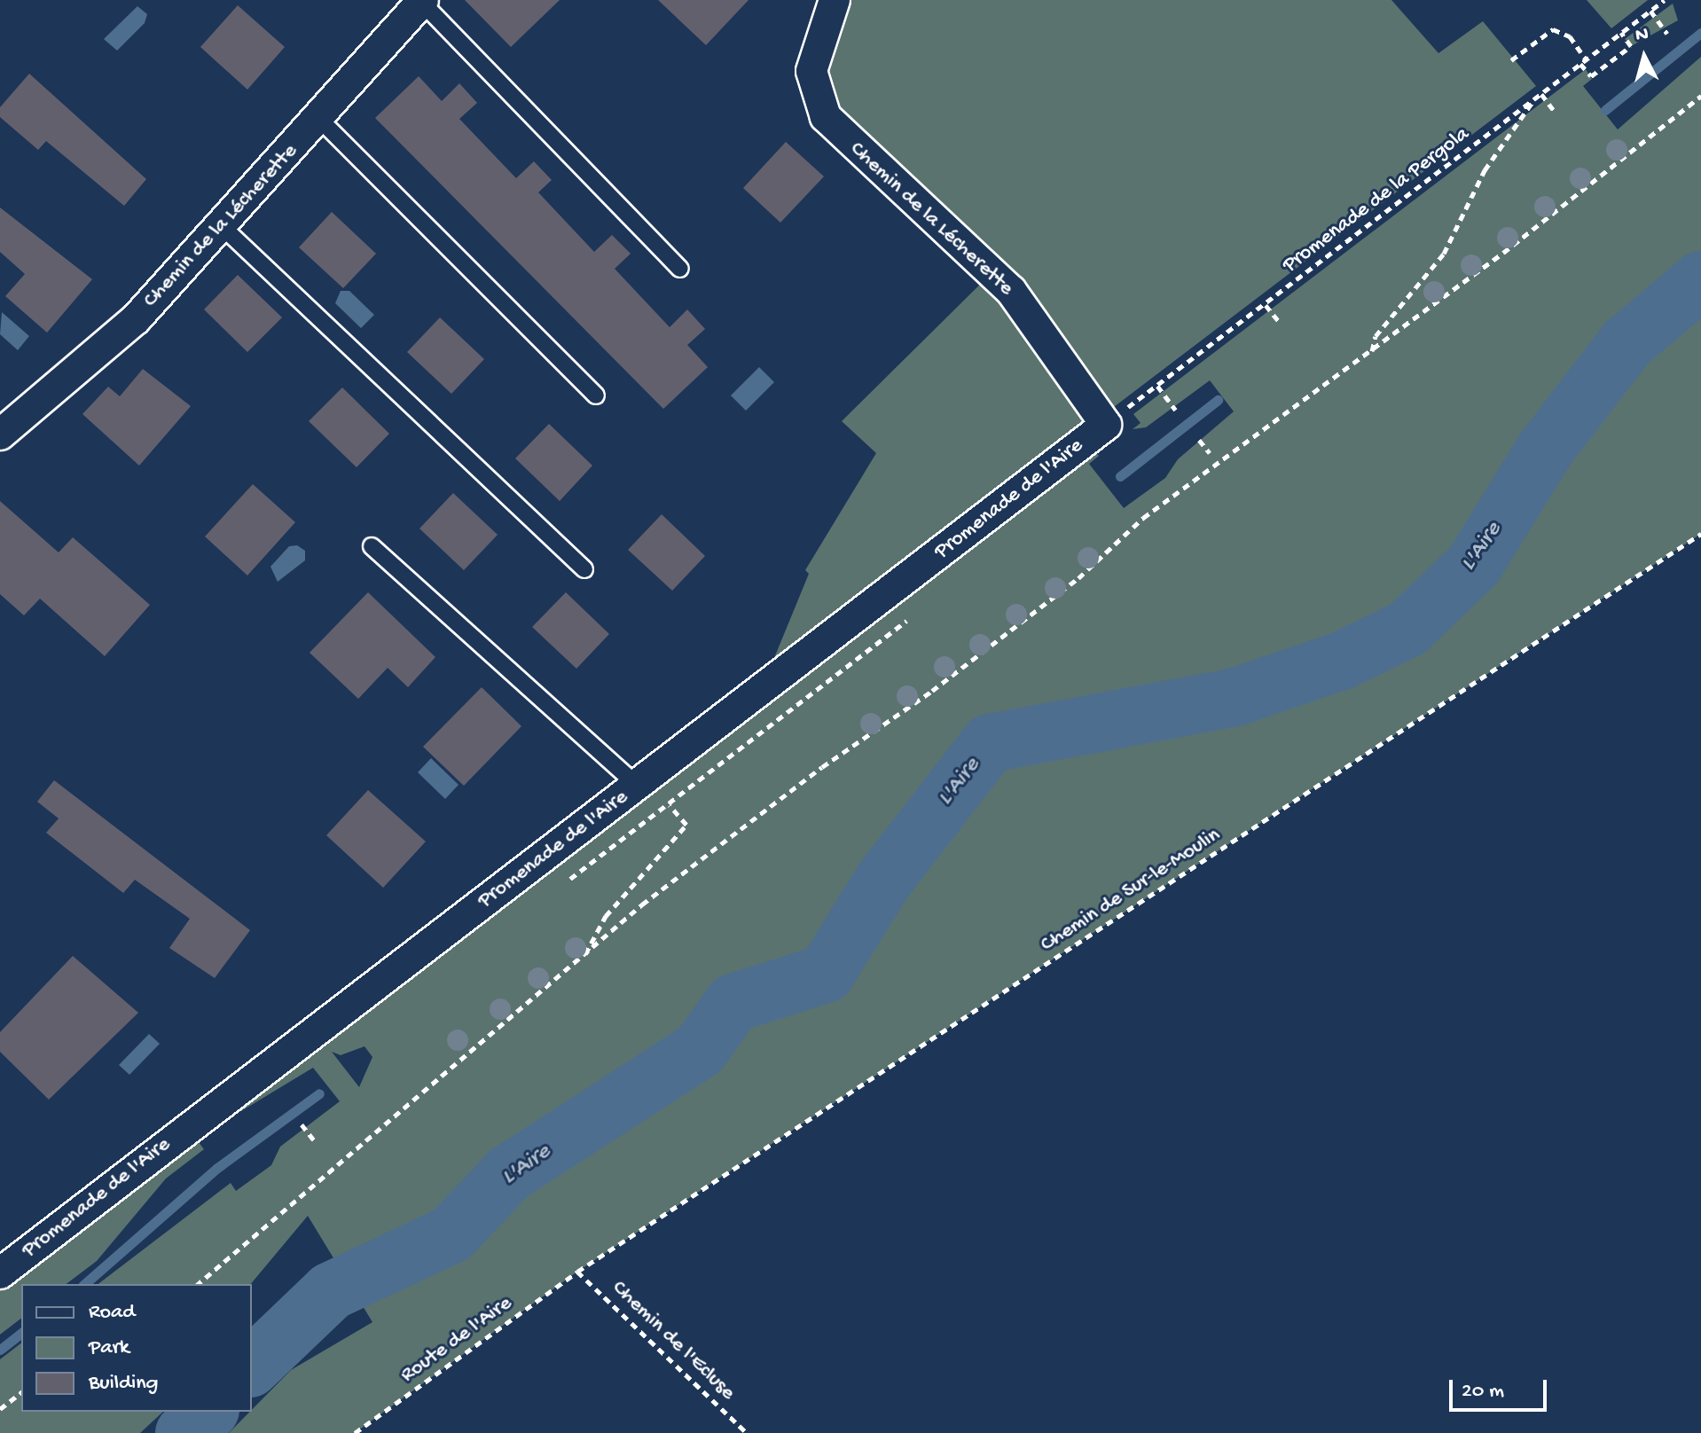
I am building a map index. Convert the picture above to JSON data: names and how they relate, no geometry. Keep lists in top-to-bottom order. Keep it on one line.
{"streets":{"street":["Chemin de la Lécherette","Promenade de l'Aire"],"path":["Promenade de la Pergola","Chemin de Sur-le-Moulin","Route de l'Aire","Chemin de l'Ecluse"]},"crossings":[["Promenade de la Pergola","Chemin de la Lécherette"],["Promenade de la Pergola","Promenade de l'Aire"],["Chemin de la Lécherette","Promenade de l'Aire"],["Chemin de Sur-le-Moulin","Route de l'Aire"],["Chemin de Sur-le-Moulin","Chemin de l'Ecluse"],["Route de l'Aire","Chemin de l'Ecluse"]],"water":["L'Aire"],"legend":["Road","Park","Building"],"scale_bar":"20 m","north":"top"}
